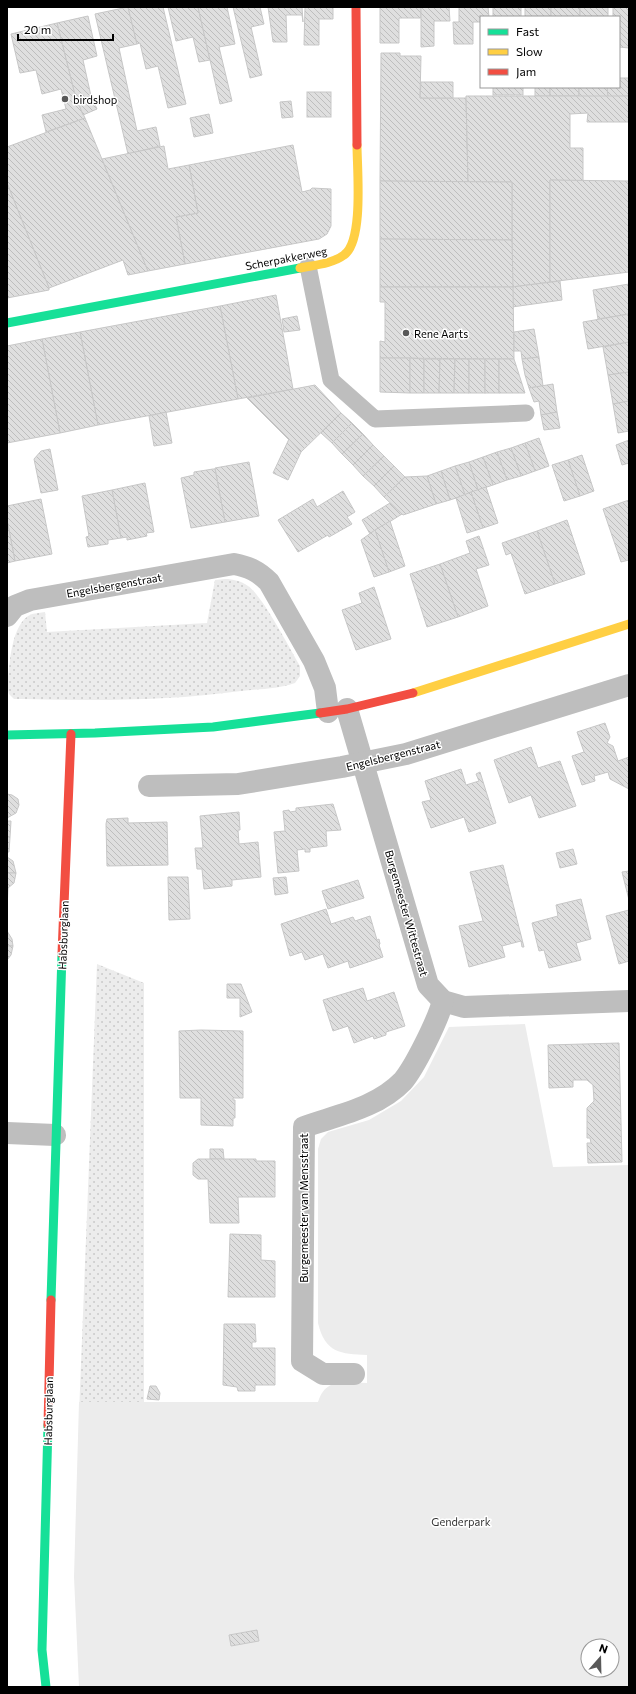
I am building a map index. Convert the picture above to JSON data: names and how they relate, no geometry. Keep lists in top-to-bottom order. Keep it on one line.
{"streets":{"street":["Scherpakkerweg","Engelsbergenstraat","Burgemeester Wittestraat","Habsburglaan","Burgemeester van Mensstraat"]},"crossings":[["Engelsbergenstraat","Burgemeester Wittestraat"],["Burgemeester Wittestraat","Burgemeester van Mensstraat"]],"parks":["Genderpark"],"places":["birdshop","Rene Aarts"],"legend":["Fast","Slow","Jam"],"scale_bar":"20 m","north":"top"}
